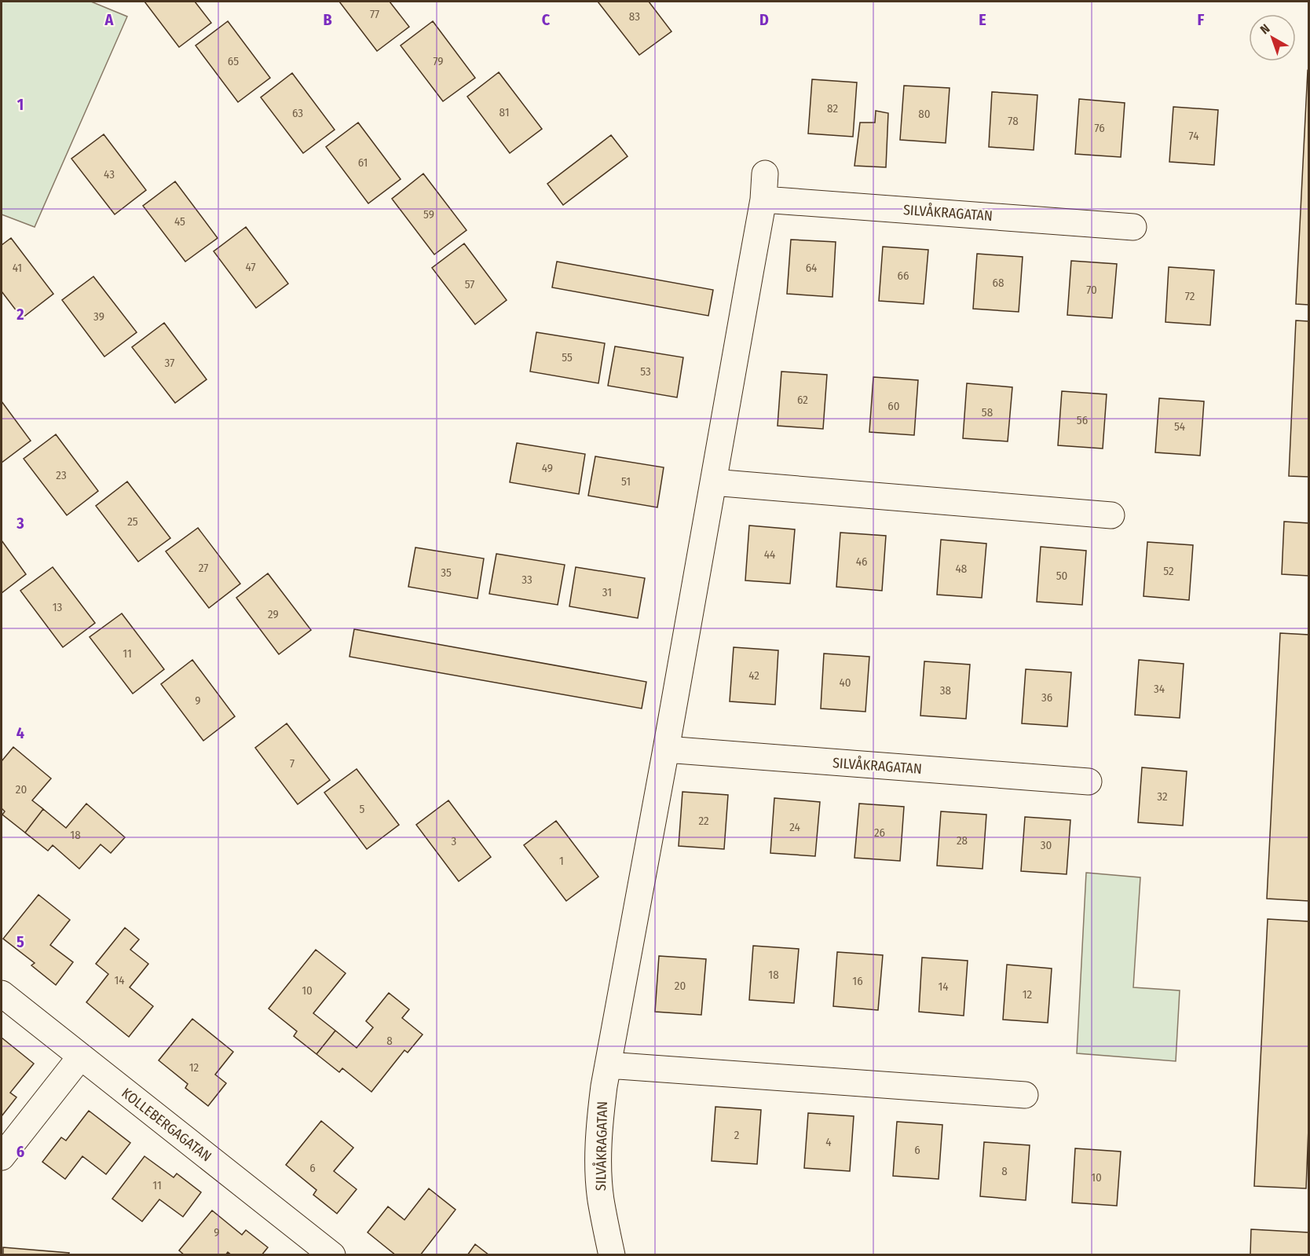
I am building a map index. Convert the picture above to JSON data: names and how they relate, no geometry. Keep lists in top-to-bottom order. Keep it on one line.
{"streets":{"street":["SILVÅKRAGATAN","KOLLEBERGAGATAN"]},"house_numbers":["77","83","65","79","82","81","63","80","78","76","74","61","43","59","45","47","41","64","66","68","57","70","72","39","55","37","53","62","60","58","56","54","49","23","51","25","44","46","27","48","52","35","50","33","31","13","29","11","42","40","34","38","36","9","7","20","32","5","22","24","26","18","28","3","30","1","18","14","16","20","14","10","12","8","12","2","4","6","6","8","10","11","9"],"north":"top left","grid":{"columns":["A","B","C","D","E","F"],"rows":["1","2","3","4","5","6"]}}
